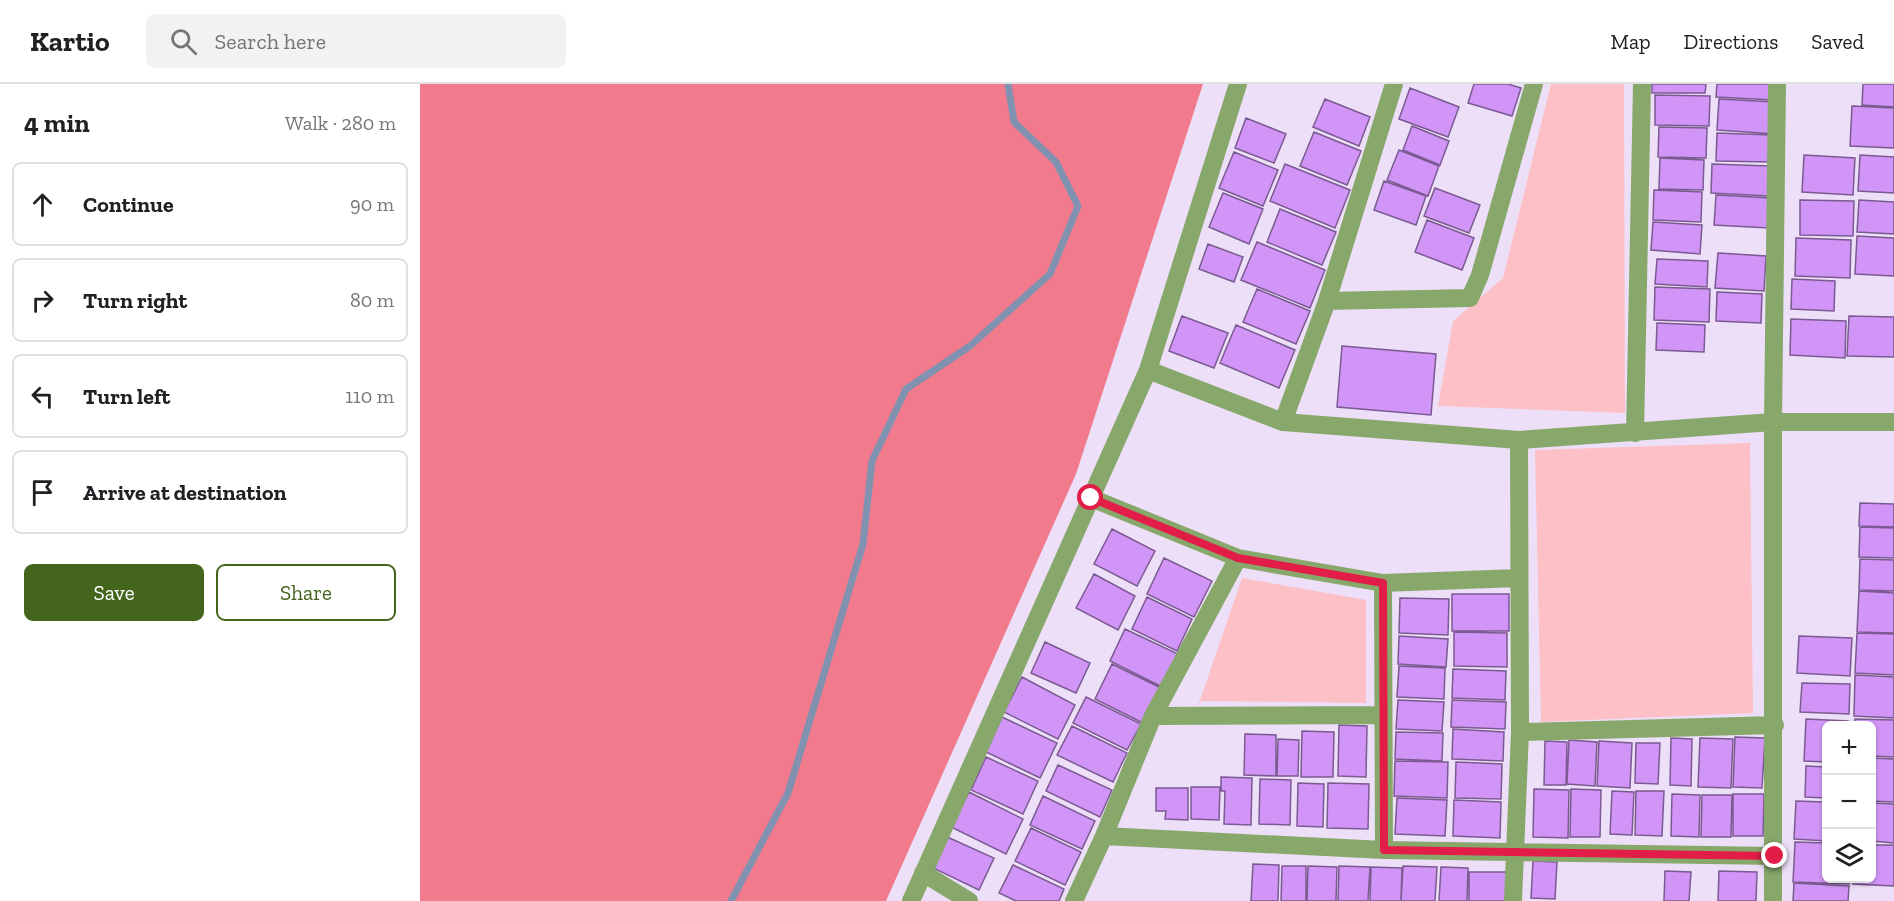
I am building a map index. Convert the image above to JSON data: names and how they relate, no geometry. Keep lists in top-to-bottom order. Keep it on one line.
{"page":{"header":"Kartio","search":"Search here","nav":["Map","Directions","Saved"],"heading":["4 min","Walk · 280 m"],"list":[["Continue","90 m"],["Turn right","80 m"],["Turn left","110 m"],"Arrive at destination"],"buttons":["Save","Share"],"map_buttons":["+","−"]}}
